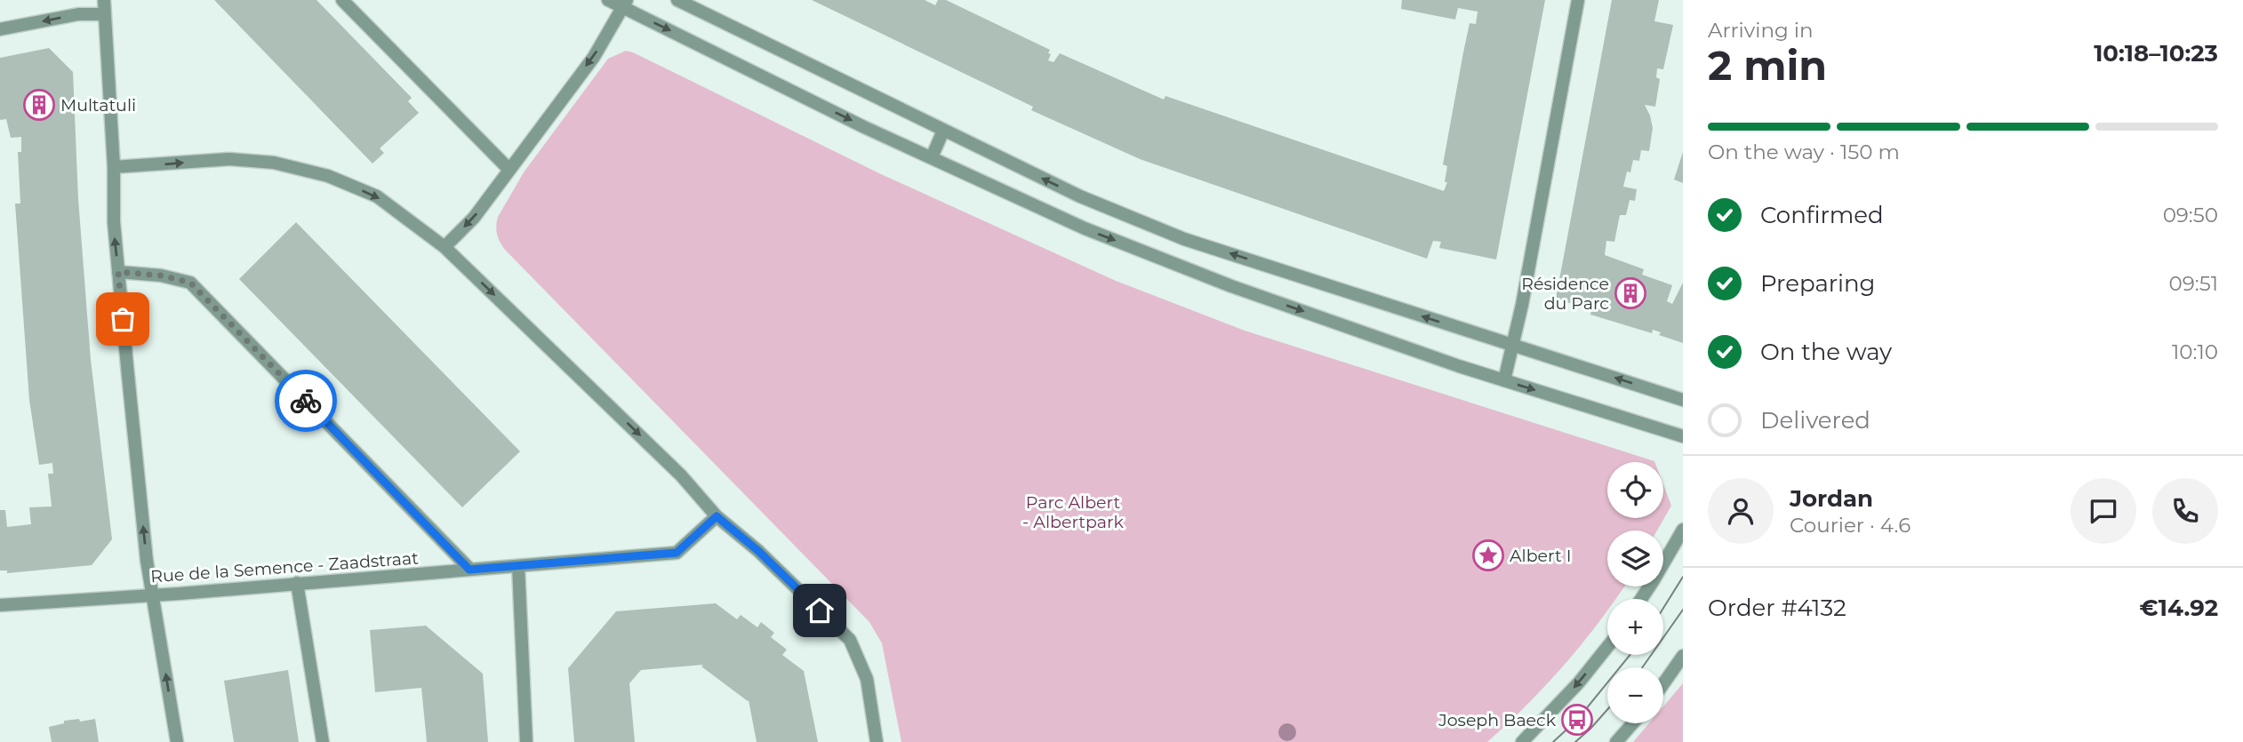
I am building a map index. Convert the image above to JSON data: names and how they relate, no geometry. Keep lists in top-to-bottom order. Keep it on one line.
{"streets":{"street":["Rue de la Semence - Zaadstraat"]},"parks":["Parc Albert - Albertpark"],"places":{"building":["Multatuli","Résidence du Parc"],"place":["Albert I"],"bus stop":["Joseph Baeck"]},"page":{"heading":["2 min","Arriving in","10:18–10:23"],"panel":["Jordan","Courier · 4.6","Order #4132","€14.92"],"bar":"On the way · 150 m","list":[["Confirmed","09:50"],["Preparing","09:51"],["On the way","10:10"],"Delivered"],"map_buttons":["+","−"]}}
